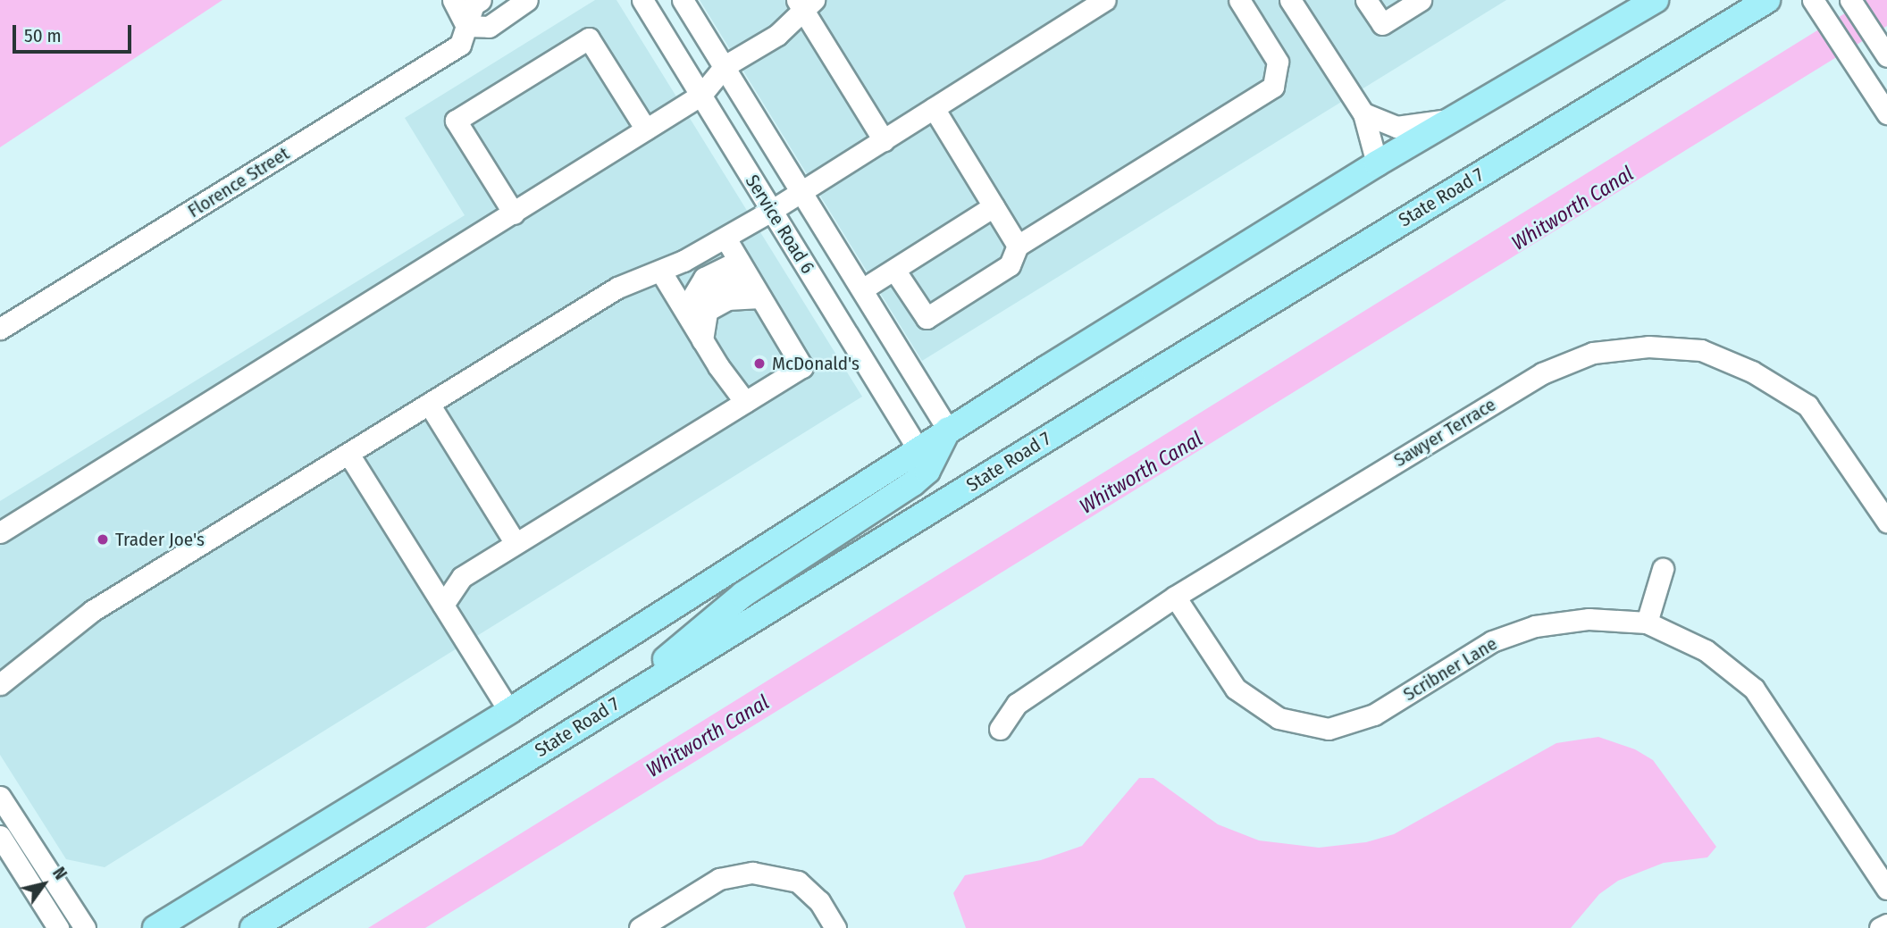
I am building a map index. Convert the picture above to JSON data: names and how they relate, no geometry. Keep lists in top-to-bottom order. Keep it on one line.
{"streets":{"main road":["State Road 7"],"street":["Florence Street","Service Road 6","Sawyer Terrace","Scribner Lane"]},"crossings":[["Sawyer Terrace","Scribner Lane"]],"water":["Whitworth Canal"],"places":["McDonald's","Trader Joe's"],"scale_bar":"50 m","north":"top right"}
